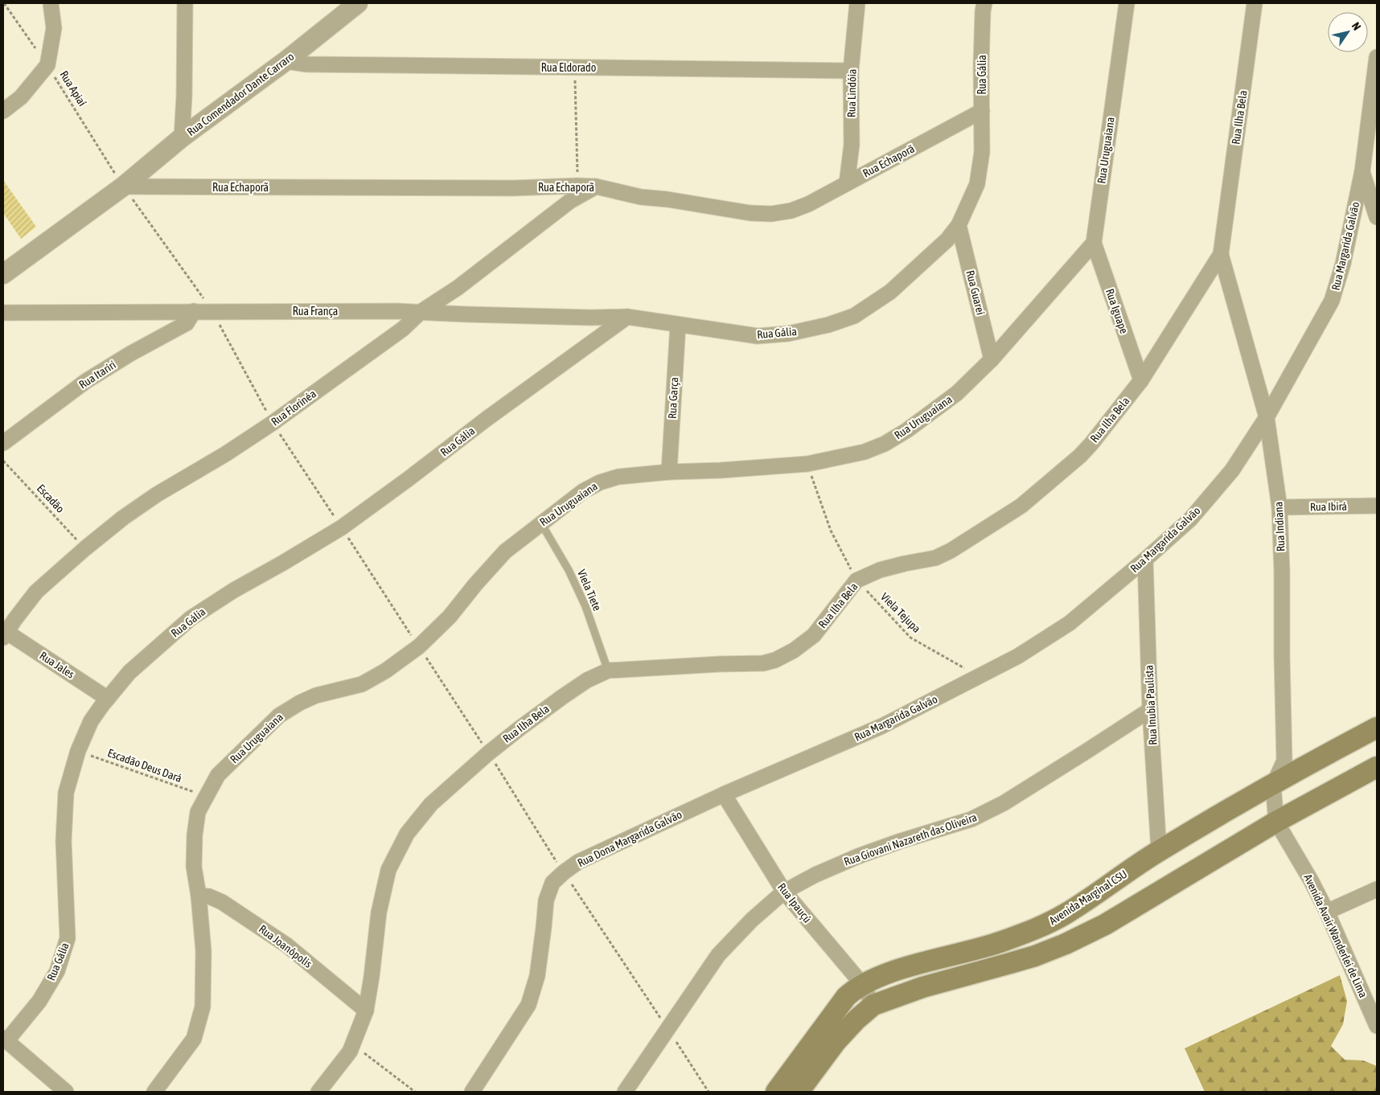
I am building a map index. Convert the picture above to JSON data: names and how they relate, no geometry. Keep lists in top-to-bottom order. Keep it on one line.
{"streets":{"main road":["Avenida Marginal CSU"],"street":["Rua Eldorado","Rua Gália","Rua Lindóia","Rua Comendador Dante Carraro","Rua Ilha Bela","Rua Uruguaiana","Rua Echaporã","Rua Margarida Galvão","Rua Guarei","Rua França","Rua Iguape","Rua Itariri","Rua Garça","Rua Florinéa","Rua Ibirá","Rua Indiana","Rua Jales","Rua Inubia Paulista","Rua Dona Margarida Galvão","Rua Giovani Nazareth das Oliveira","Rua Ipauçú","Avenida Avair Wanderlei de Lima","Rua Joanópolis"],"lane":["Viela Tiete"],"path":["Rua Apiaí","Escadão","Viela Tejupa","Escadão Deus Dará"]},"crossings":[["Rua Eldorado","Rua Lindóia"],["Rua Eldorado","Rua Comendador Dante Carraro"],["Rua Gália","Rua Echaporã"],["Rua Gália","Rua Guarei"],["Rua Gália","Rua França"],["Rua Gália","Rua Garça"],["Rua Gália","Rua Jales"],["Rua Gália","Escadão Deus Dará"],["Rua Apiaí","Rua Comendador Dante Carraro"],["Rua Apiaí","Rua Echaporã"],["Rua Lindóia","Rua Echaporã"],["Rua Comendador Dante Carraro","Rua Echaporã"],["Rua Ilha Bela","Rua Iguape"],["Rua Ilha Bela","Rua Indiana"],["Rua Ilha Bela","Viela Tiete"],["Rua Ilha Bela","Viela Tejupa"],["Rua Ilha Bela","Rua Joanópolis"],["Rua Uruguaiana","Rua Guarei"],["Rua Uruguaiana","Rua Iguape"],["Rua Uruguaiana","Rua Garça"],["Rua Uruguaiana","Viela Tiete"],["Rua Uruguaiana","Viela Tejupa"],["Rua Uruguaiana","Escadão Deus Dará"],["Rua Uruguaiana","Rua Joanópolis"],["Rua Echaporã","Rua Florinéa"],["Rua Margarida Galvão","Rua Indiana"],["Rua Margarida Galvão","Viela Tejupa"],["Rua Margarida Galvão","Rua Inubia Paulista"],["Rua Margarida Galvão","Rua Dona Margarida Galvão"],["Rua Margarida Galvão","Rua Ipauçú"],["Rua França","Rua Itariri"],["Rua França","Rua Florinéa"],["Rua Florinéa","Escadão"],["Rua Florinéa","Rua Jales"],["Rua Ibirá","Rua Indiana"],["Rua Indiana","Avenida Marginal CSU"],["Rua Indiana","Avenida Avair Wanderlei de Lima"],["Rua Inubia Paulista","Rua Giovani Nazareth das Oliveira"],["Rua Inubia Paulista","Avenida Marginal CSU"],["Rua Giovani Nazareth das Oliveira","Rua Ipauçú"],["Avenida Marginal CSU","Rua Ipauçú"],["Avenida Marginal CSU","Avenida Avair Wanderlei de Lima"]],"north":"top right"}
